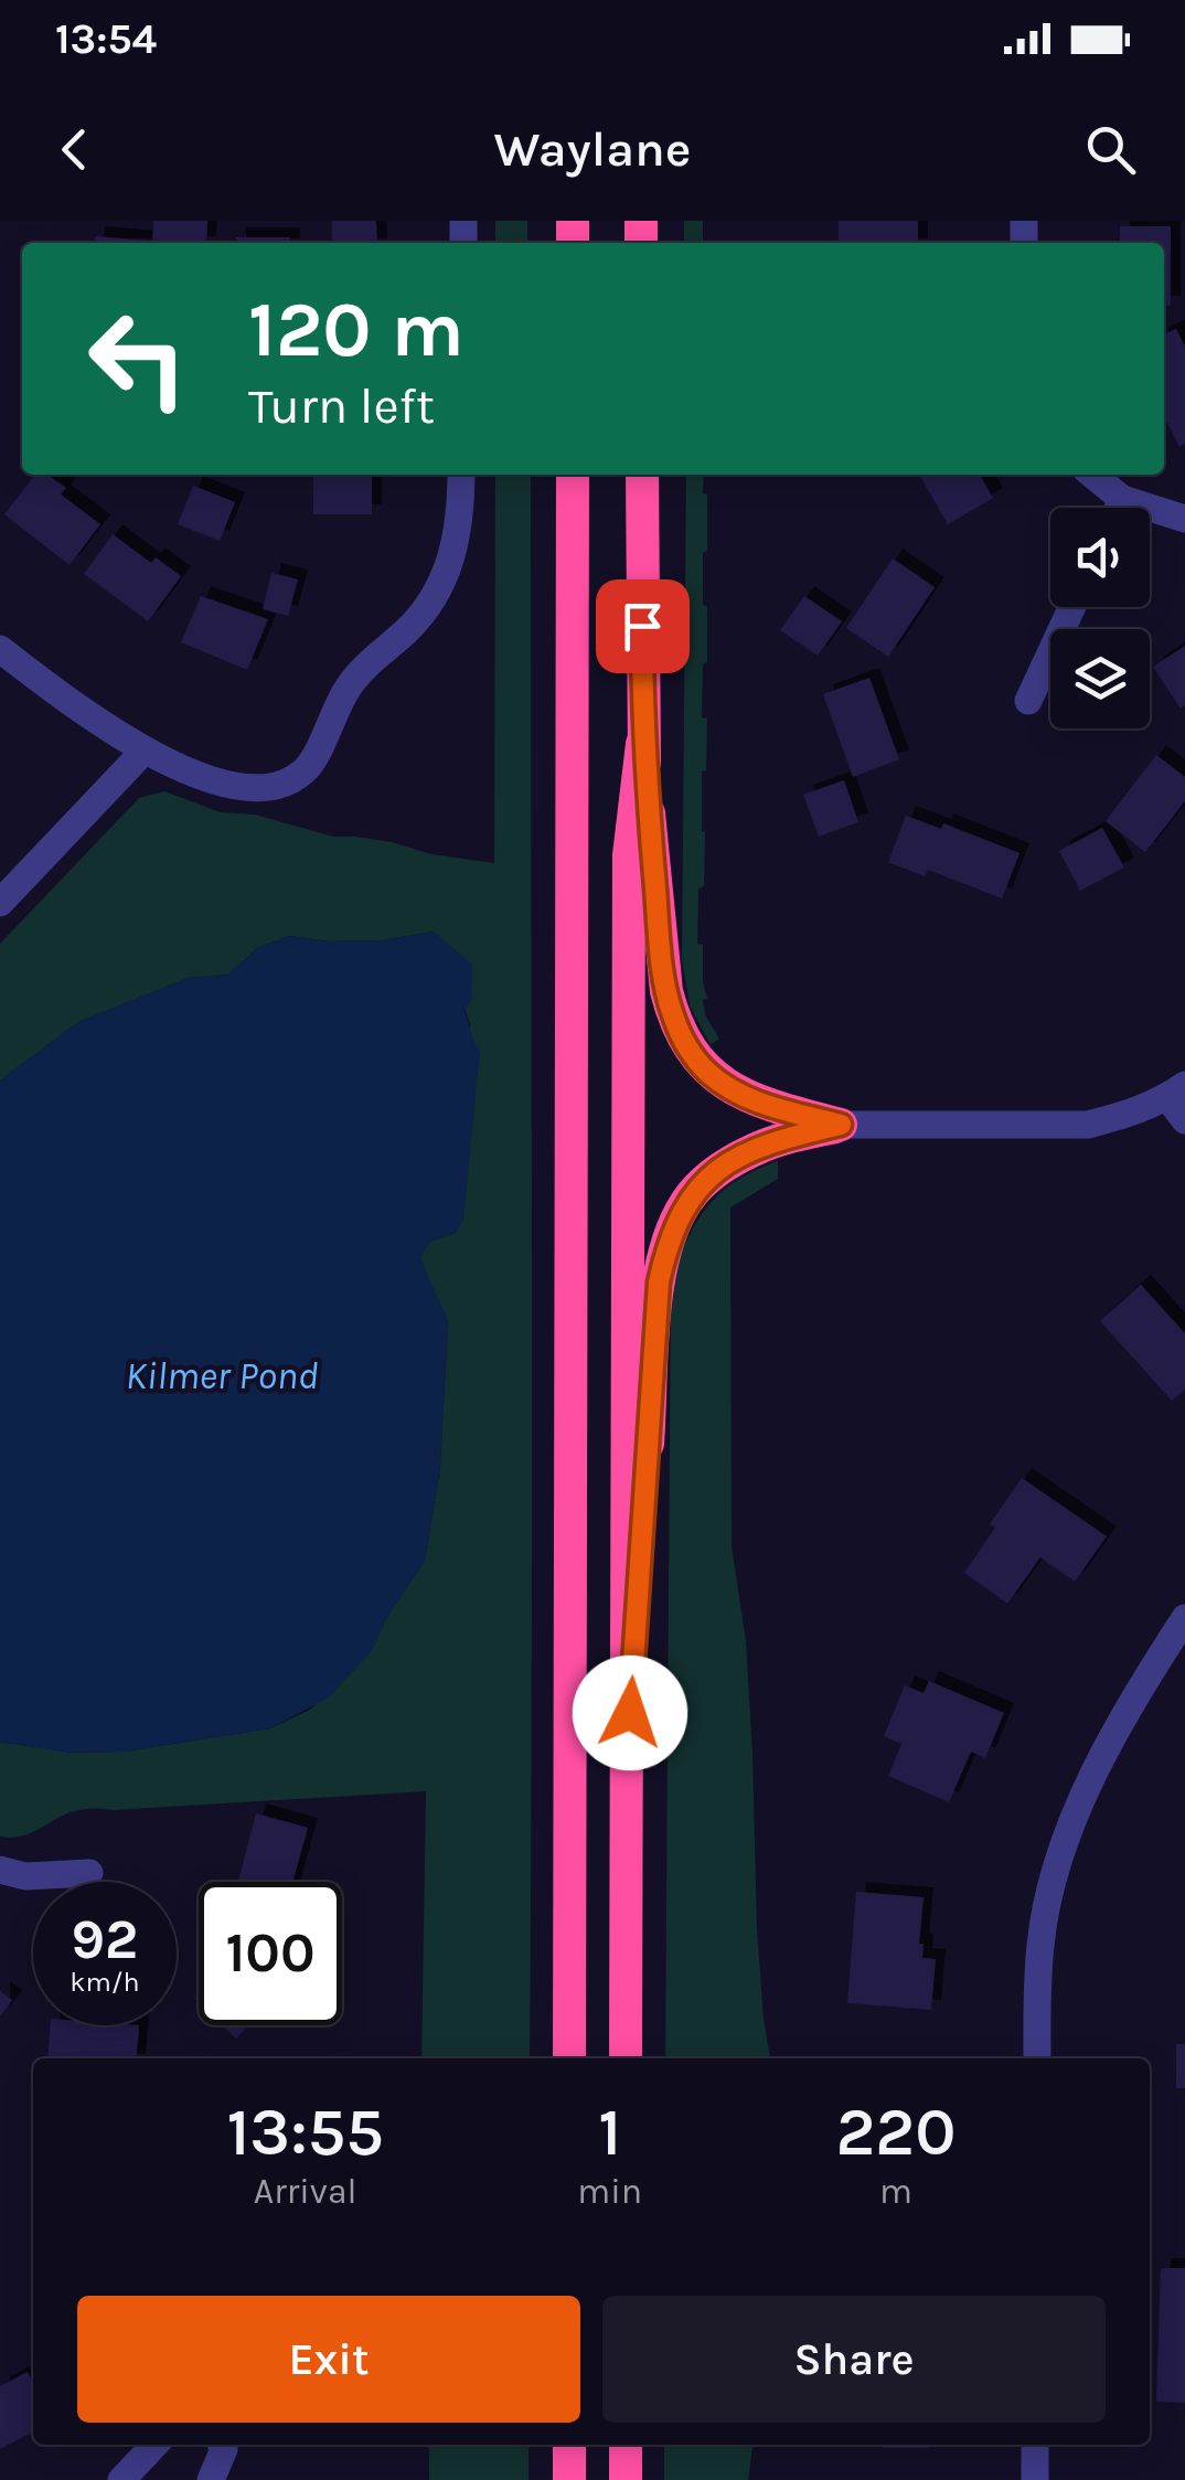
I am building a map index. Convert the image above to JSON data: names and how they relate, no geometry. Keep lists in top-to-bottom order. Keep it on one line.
{"water":["Kilmer Pond"],"page":{"status":"13:54","header":"Waylane","turn":["120 m","Turn left"],"speed":"92 km/h","limit":"100","eta":["13:55","Arrival","1","min","220","m"],"buttons":["Exit","Share"]}}
